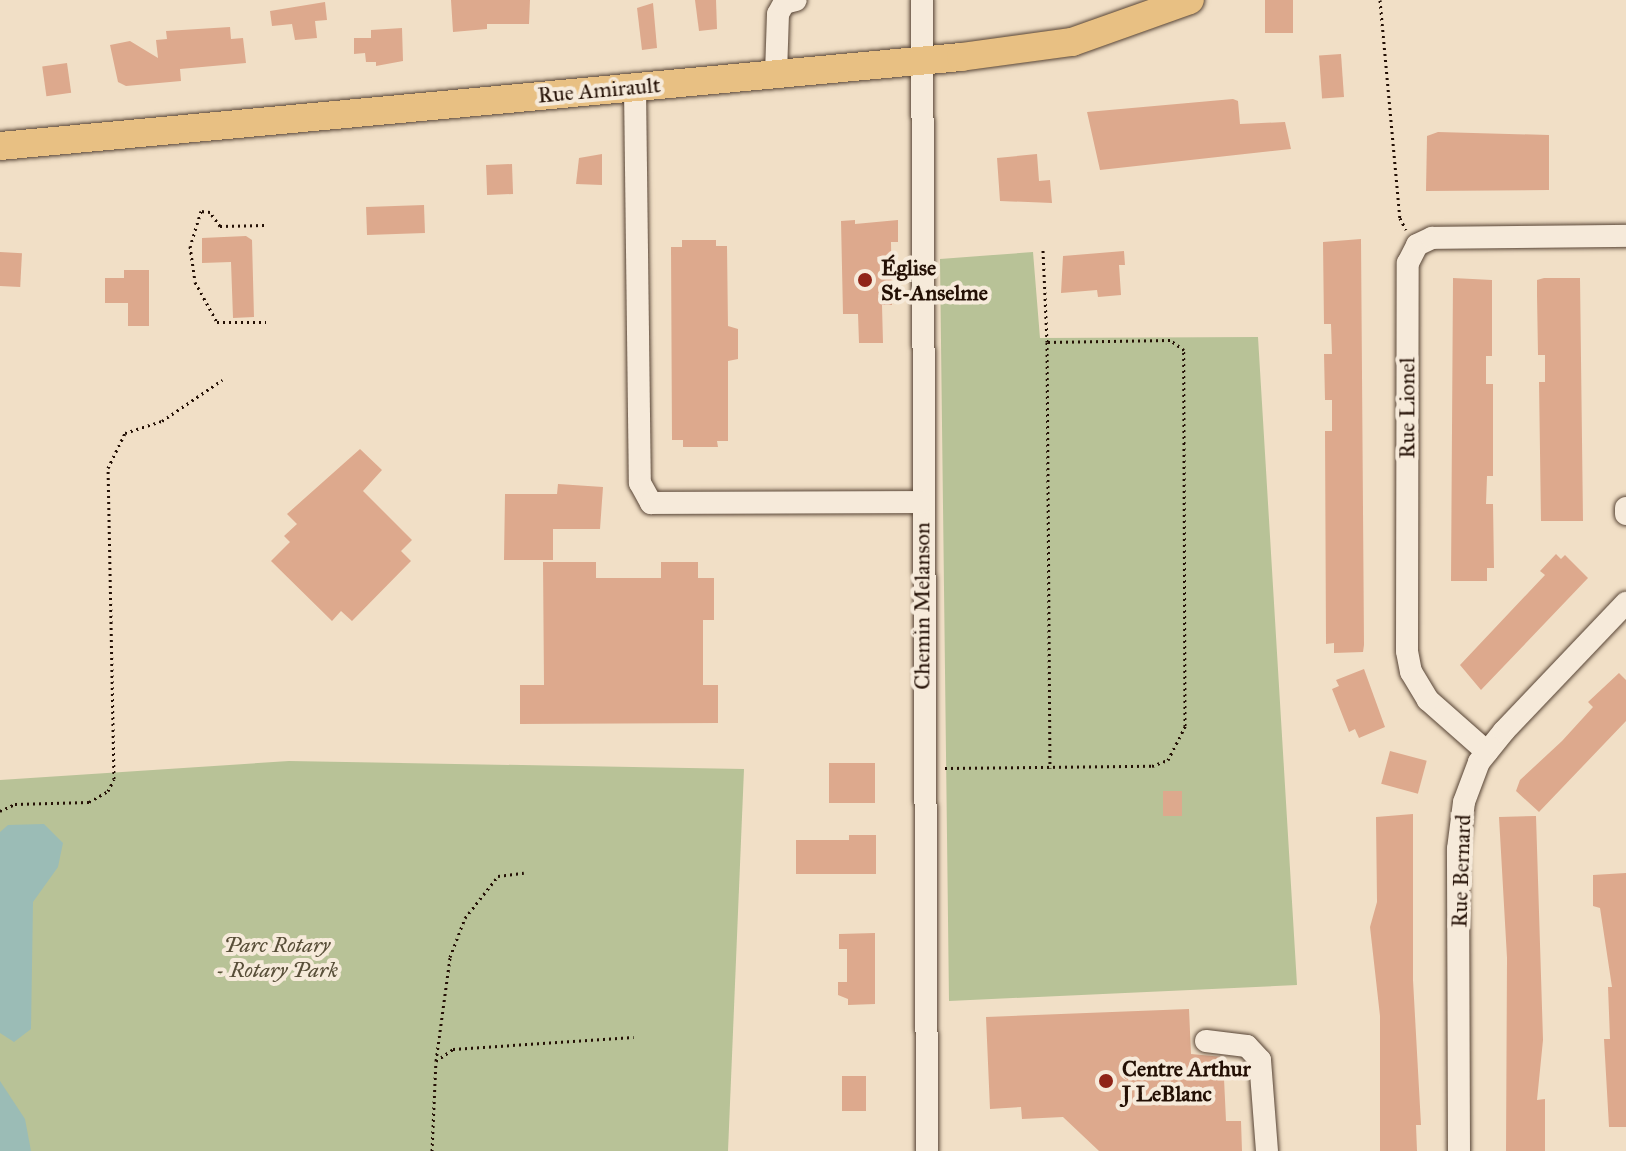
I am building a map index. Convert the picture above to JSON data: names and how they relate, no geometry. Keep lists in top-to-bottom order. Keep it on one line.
{"streets":{"main road":["Rue Amirault"],"street":["Rue Lionel","Chemin Melanson","Rue Bernard"]},"crossings":[["Rue Amirault","Chemin Melanson"],["Rue Lionel","Rue Bernard"]],"parks":["Parc Rotary - Rotary Park"],"places":["Église St-Anselme","Centre Arthur J LeBlanc"]}
